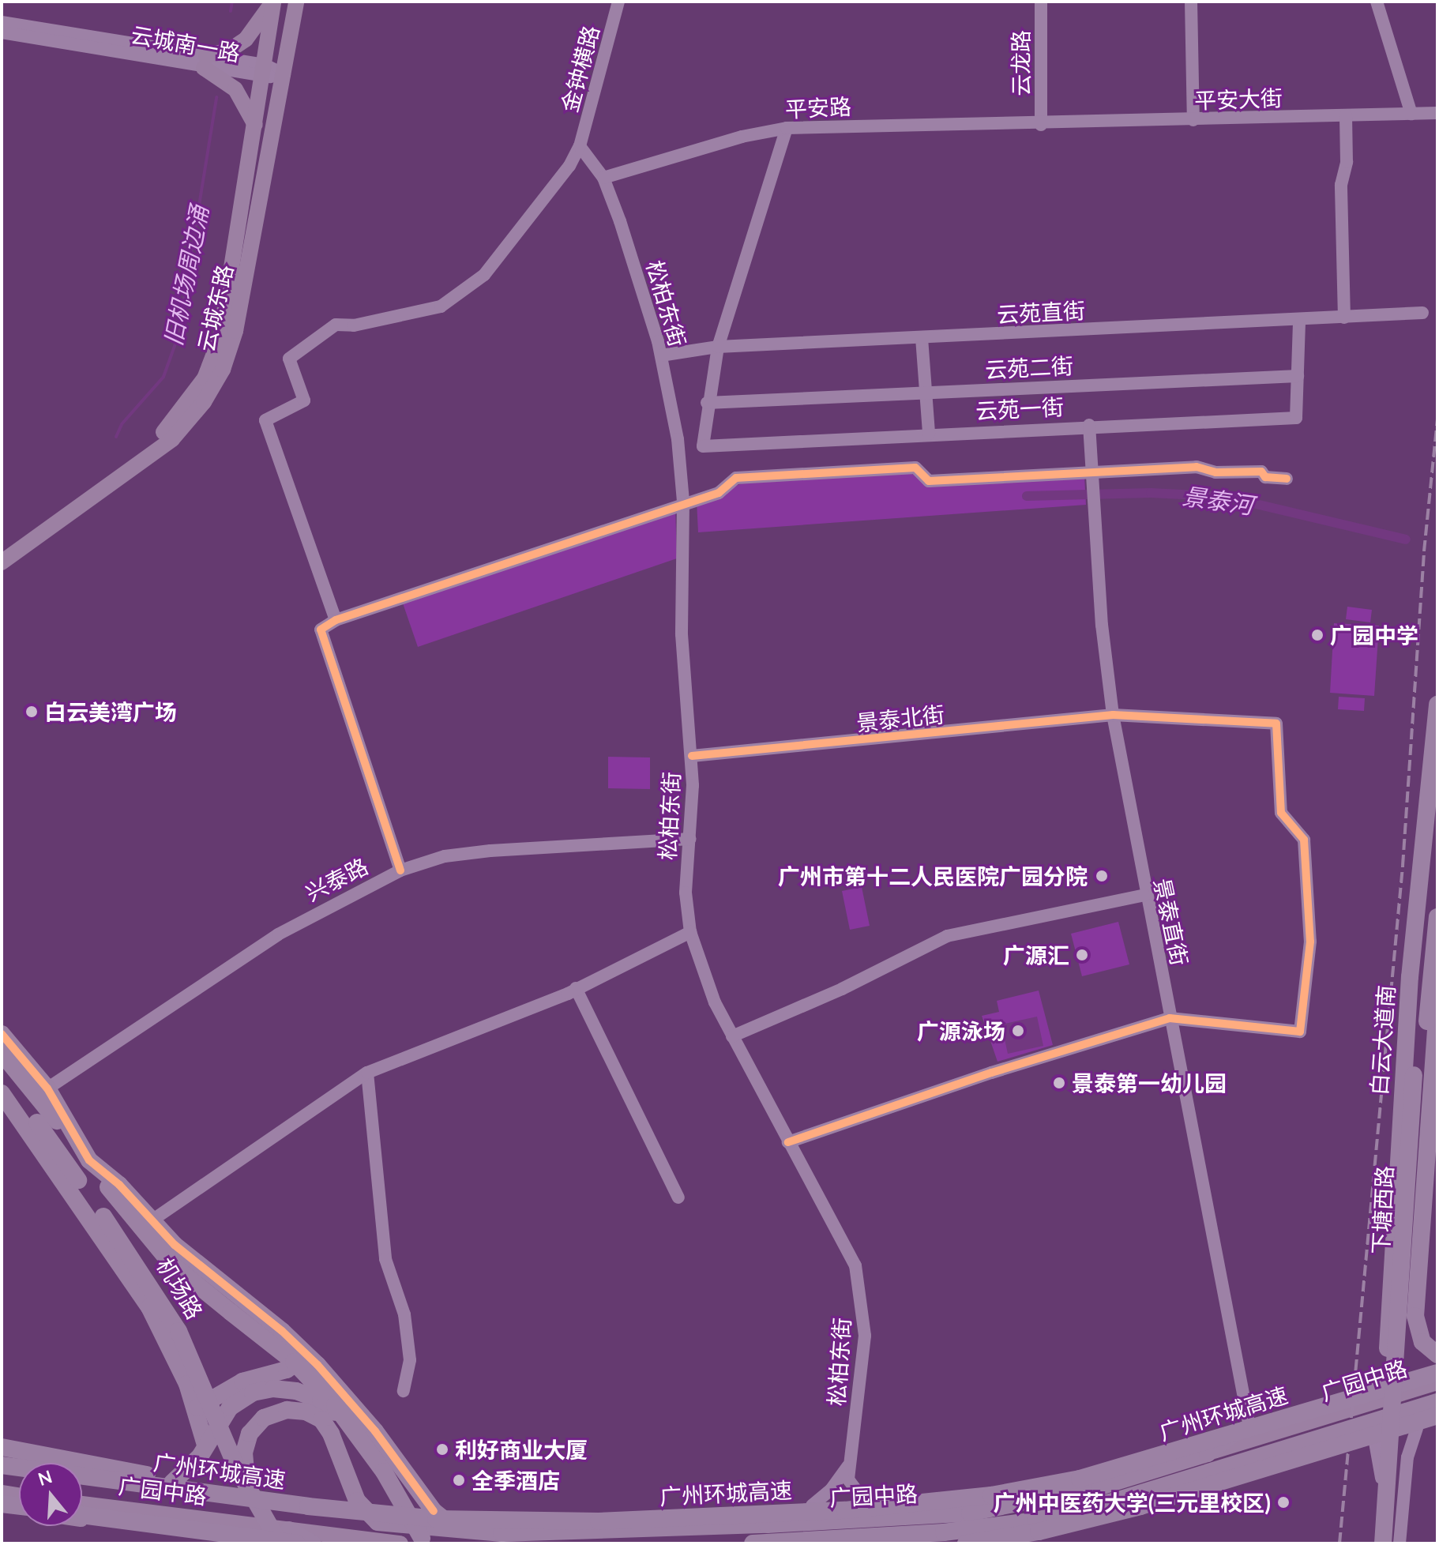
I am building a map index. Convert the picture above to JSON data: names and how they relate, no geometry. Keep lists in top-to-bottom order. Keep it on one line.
{"streets":{"highway":["白云大道南","下塘西路","机场路","广园中路","广州环城高速"],"main road":["云城东路"],"street":["云城南一路","云龙路","金钟横路","平安大街","平安路","松柏东街","云苑直街","云苑二街","云苑一街","景泰北街","兴泰路","景泰直街"]},"crossings":[["云城南一路","云城东路"],["云龙路","平安大街"],["云龙路","平安路"],["金钟横路","松柏东街"],["平安大街","平安路"],["平安路","松柏东街"],["松柏东街","云苑直街"],["松柏东街","景泰北街"],["松柏东街","兴泰路"],["云苑二街","云苑一街"],["云苑一街","景泰直街"],["景泰北街","景泰直街"],["白云大道南","下塘西路"],["机场路","广园中路"],["机场路","广州环城高速"]],"water":["旧机场周边涌","景泰河"],"places":["广园中学","白云美湾广场","广州市第十二人民医院广园分院","广源汇","广源泳场","景泰第一幼儿园","利好商业大厦","全季酒店","广州中医药大学(三元里校区)"],"north":"top"}
